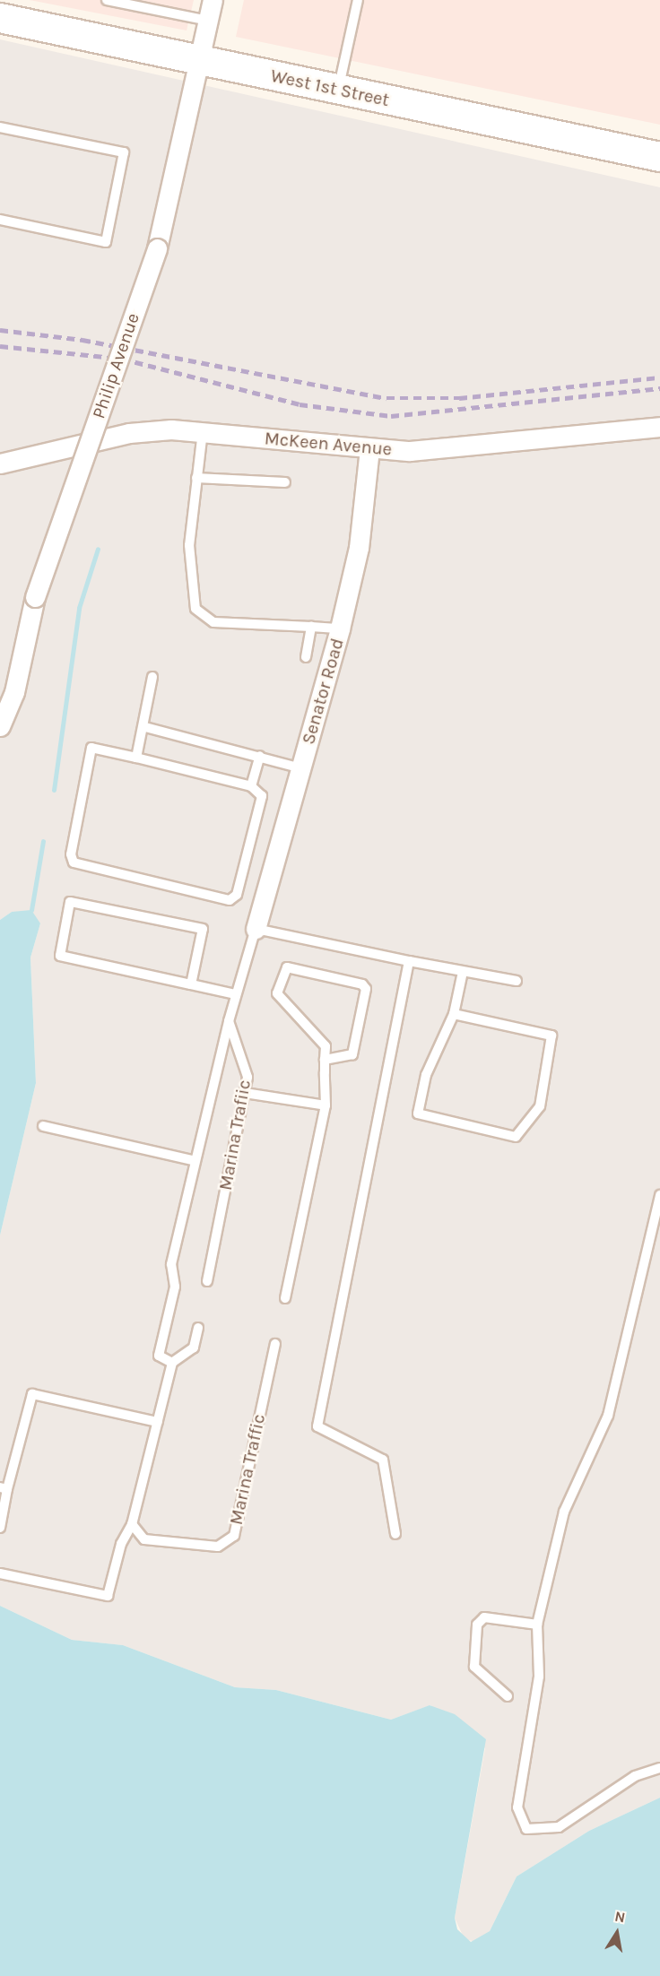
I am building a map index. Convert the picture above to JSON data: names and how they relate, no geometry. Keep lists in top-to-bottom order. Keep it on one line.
{"streets":{"street":["West 1st Street","Philip Avenue","McKeen Avenue","Senator Road"],"lane":["Marina Trafiic","Marina Traffic"]},"crossings":[["West 1st Street","Philip Avenue"],["McKeen Avenue","Senator Road"]],"north":"top"}
